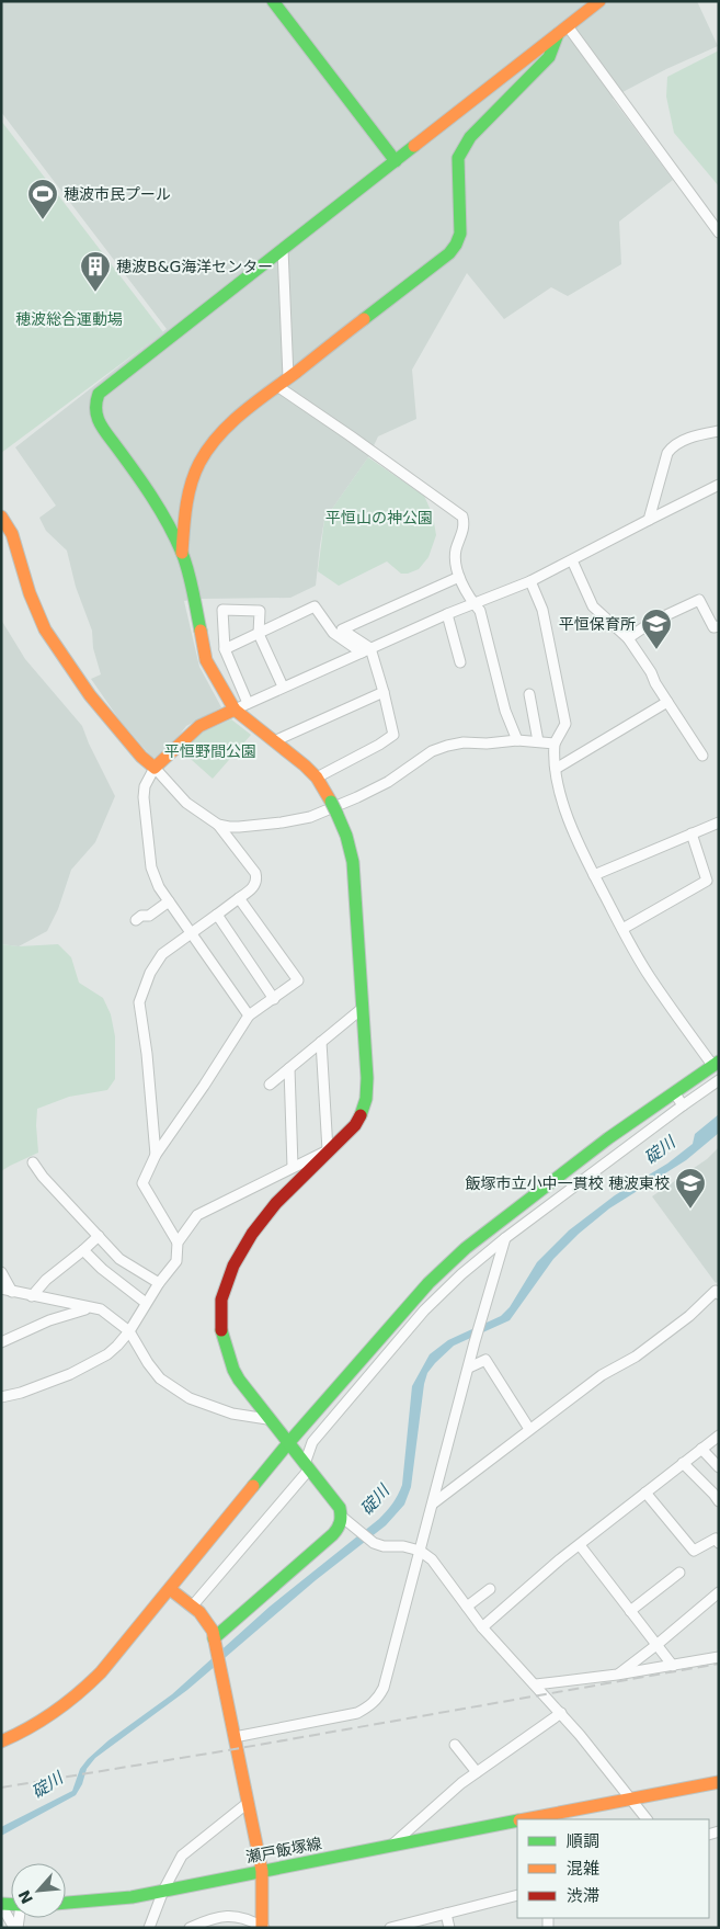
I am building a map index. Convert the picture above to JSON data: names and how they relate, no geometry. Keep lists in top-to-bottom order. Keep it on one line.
{"streets":{"street":["瀬戸飯塚線"]},"water":["碇川"],"parks":["穂波総合運動場","平恒山の神公園","平恒野間公園"],"places":{"sports":["穂波市民プール"],"building":["穂波B&G海洋センター"],"school or university":["平恒保育所","飯塚市立小中一貫校 穂波東校"]},"legend":["順調","混雑","渋滞"],"north":"bottom left"}
